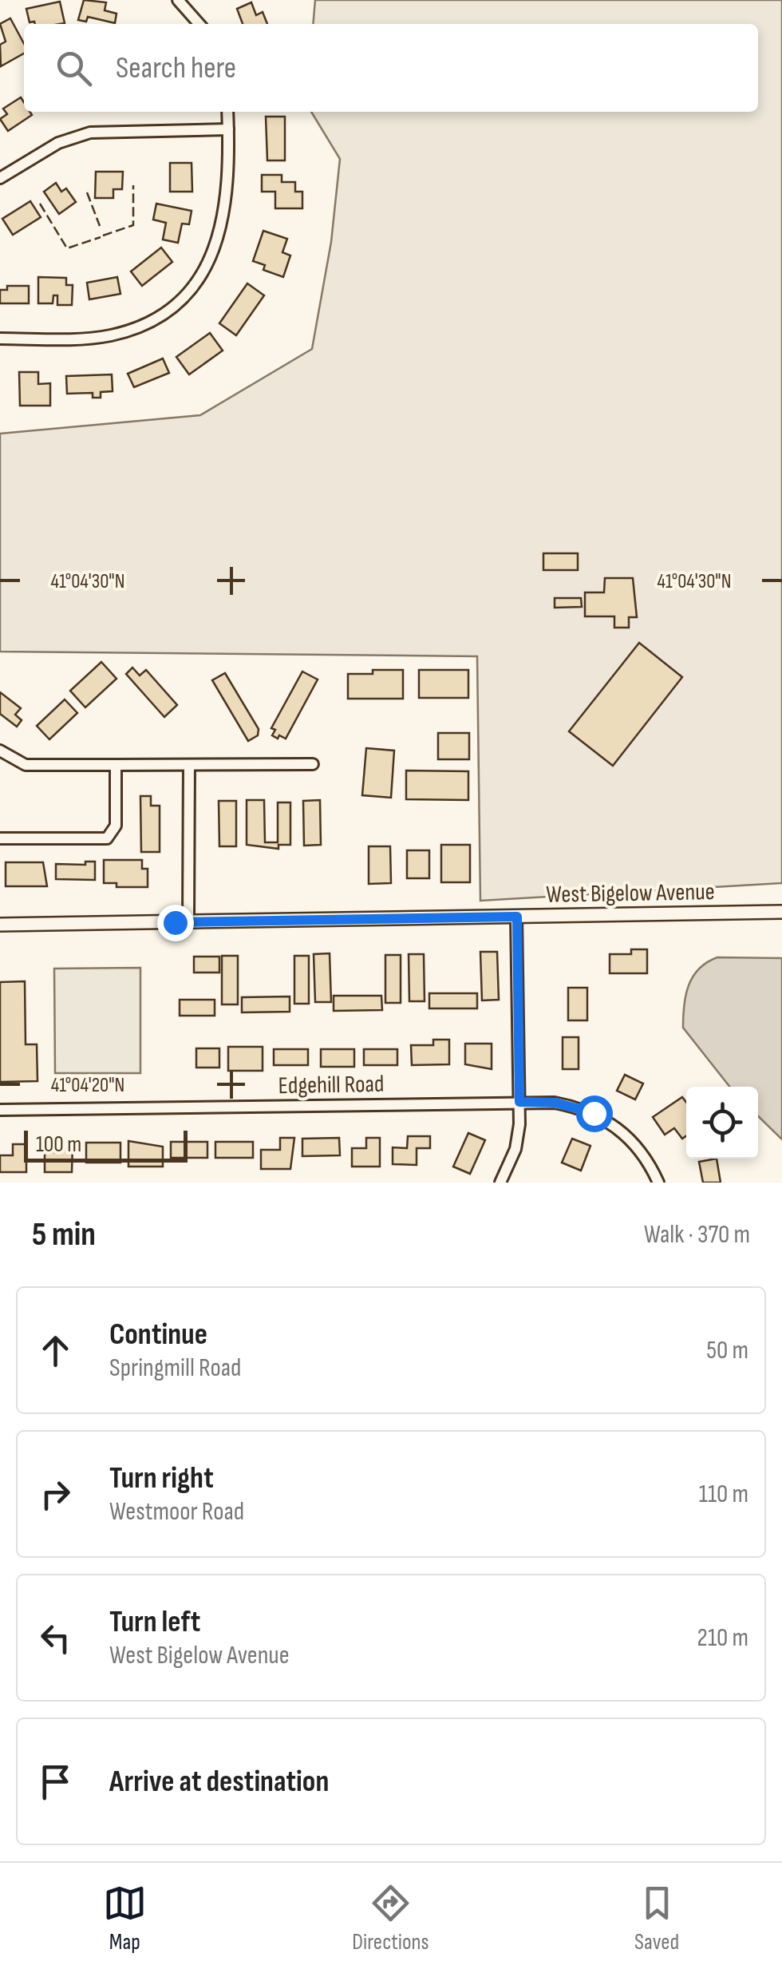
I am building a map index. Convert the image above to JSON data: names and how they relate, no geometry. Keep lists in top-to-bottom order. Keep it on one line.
{"streets":{"street":["West Bigelow Avenue","Edgehill Road"]},"scale_bar":"100 m","page":{"search":"Search here","scale":"100 m","heading":["5 min","Walk · 370 m"],"list":[["Continue","Springmill Road","50 m"],["Turn right","Westmoor Road","110 m"],["Turn left","West Bigelow Avenue","210 m"],"Arrive at destination"],"nav":["Map","Directions","Saved"]},"coordinates":["41°04'30\"N","41°04'20\"N"]}
